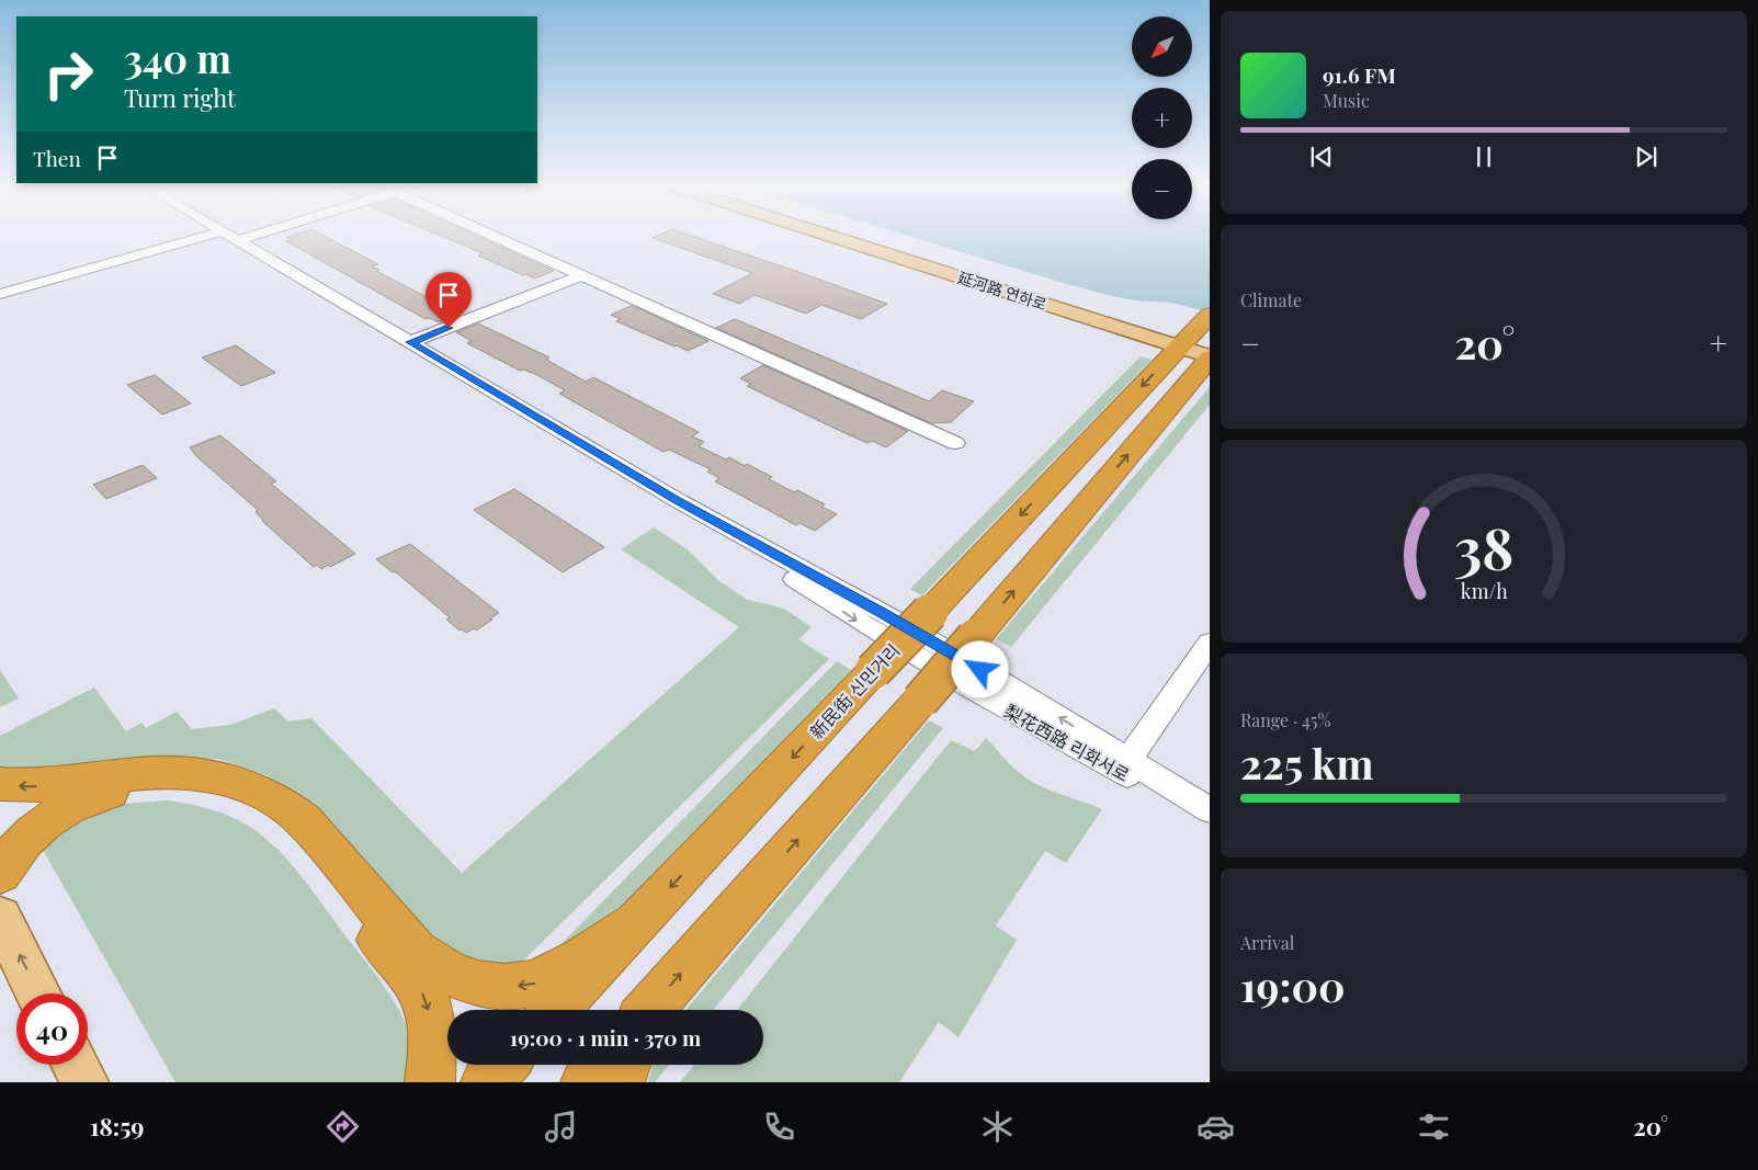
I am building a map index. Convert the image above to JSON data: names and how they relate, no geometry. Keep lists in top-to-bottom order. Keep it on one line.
{"streets":{"highway":["新民街 신민거리"],"main road":["延河路 연하로"],"street":["梨花西路 리화서로"]},"crossings":[["延河路 연하로","新民街 신민거리"]],"north":"bottom left","page":{"map_buttons":["+","−"],"turn":["340 m","Turn right"],"song":["91.6 FM","Music"],"then":"Then","tile":["Climate",["Range · 45%","225 km"],["Arrival","19:00"]],"heat":["−","20°","+"],"limit":"40","trip":"19:00 · 1 min · 370 m","tabs":["18:59","20°"],"gauge":["38","km/h"]}}
